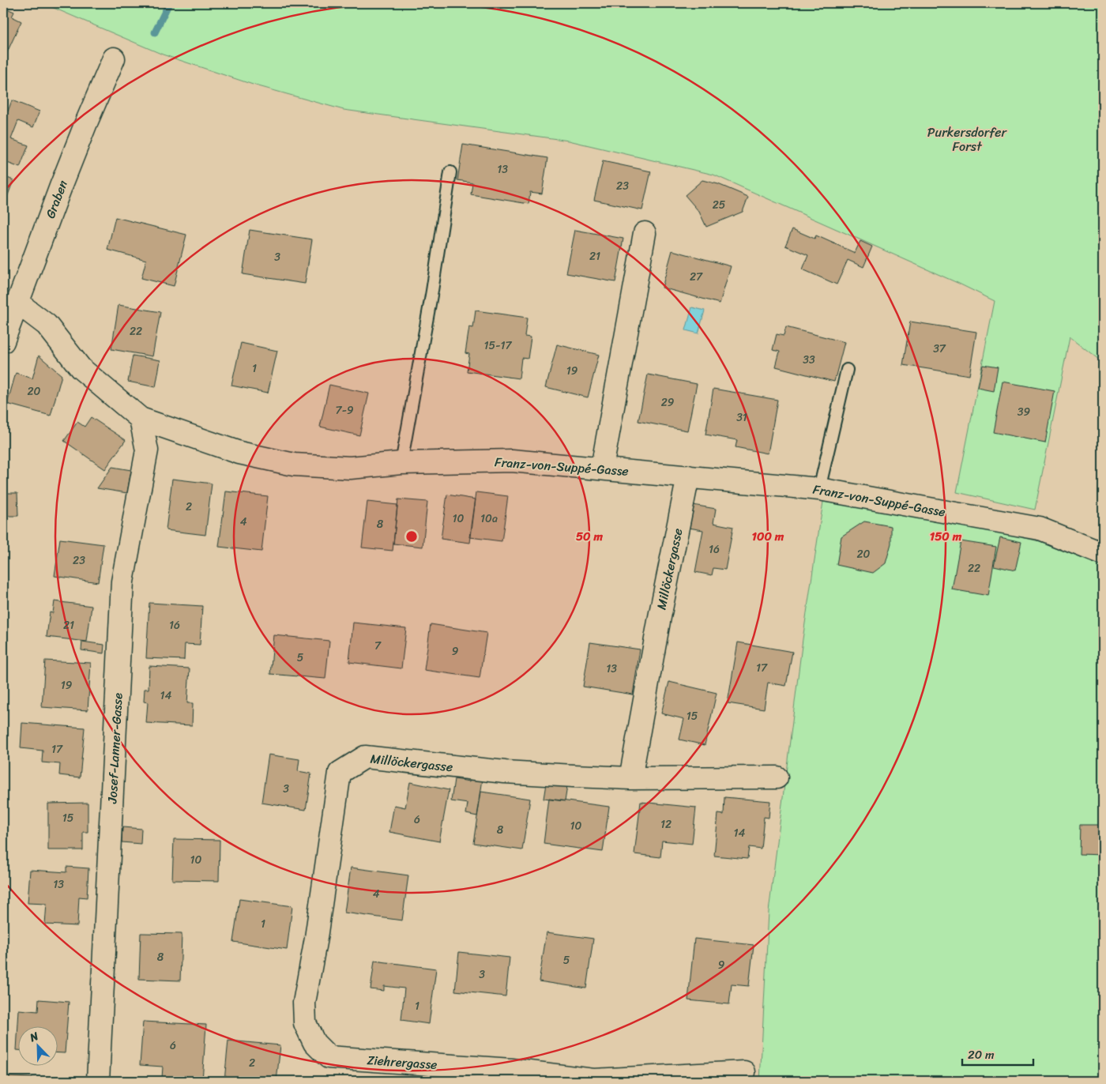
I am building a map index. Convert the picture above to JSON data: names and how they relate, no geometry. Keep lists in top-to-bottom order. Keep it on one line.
{"streets":{"street":["Graben","Franz-von-Suppé-Gasse","Millöckergasse","Josef-Lanner-Gasse","Ziehrergasse"]},"crossings":[["Graben","Franz-von-Suppé-Gasse"],["Franz-von-Suppé-Gasse","Millöckergasse"],["Franz-von-Suppé-Gasse","Josef-Lanner-Gasse"],["Millöckergasse","Ziehrergasse"]],"parks":["Purkersdorfer Forst"],"house_numbers":["13","23","25","21","3","27","22","15-17","37","33","1","19","20","29","7-9","39","31","2","10","10a","4","8","16","20","23","22","21","16","7","9","5","17","13","19","14","15","17","3","15","6","12","10","8","14","10","13","4","1","8","5","9","3","1","6","2"],"scale_bar":"20 m","north":"top left","rings":["50 m","100 m","150 m"]}
